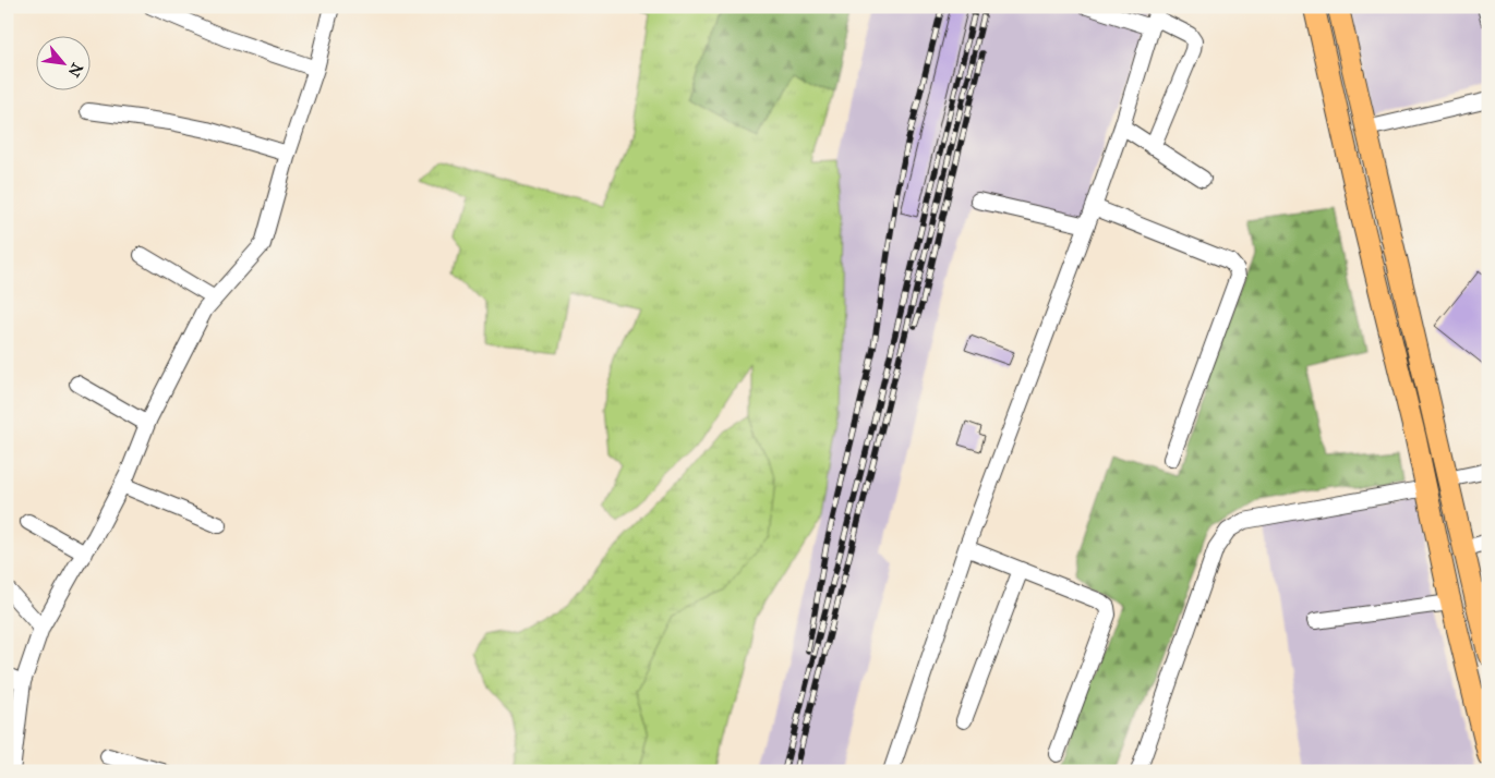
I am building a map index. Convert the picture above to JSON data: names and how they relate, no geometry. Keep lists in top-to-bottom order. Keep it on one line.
{"north":"bottom right"}
